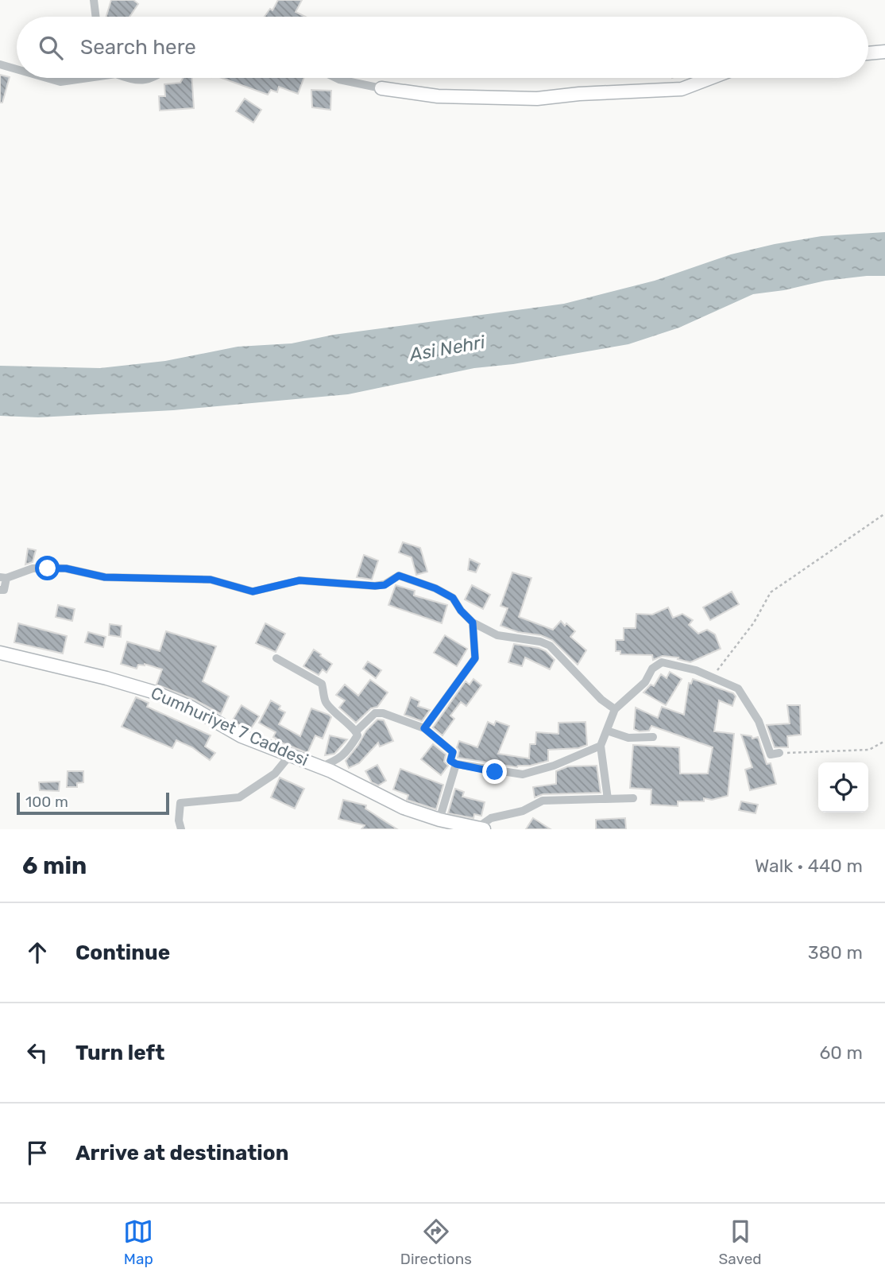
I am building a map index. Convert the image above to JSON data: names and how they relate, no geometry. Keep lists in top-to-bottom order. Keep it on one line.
{"streets":{"main road":["Cumhuriyet 7 Caddesi"]},"water":["Asi Nehri"],"scale_bar":"100 m","page":{"search":"Search here","scale":"100 m","heading":["6 min","Walk · 440 m"],"list":[["Continue","380 m"],["Turn left","60 m"],"Arrive at destination"],"nav":["Map","Directions","Saved"]}}
